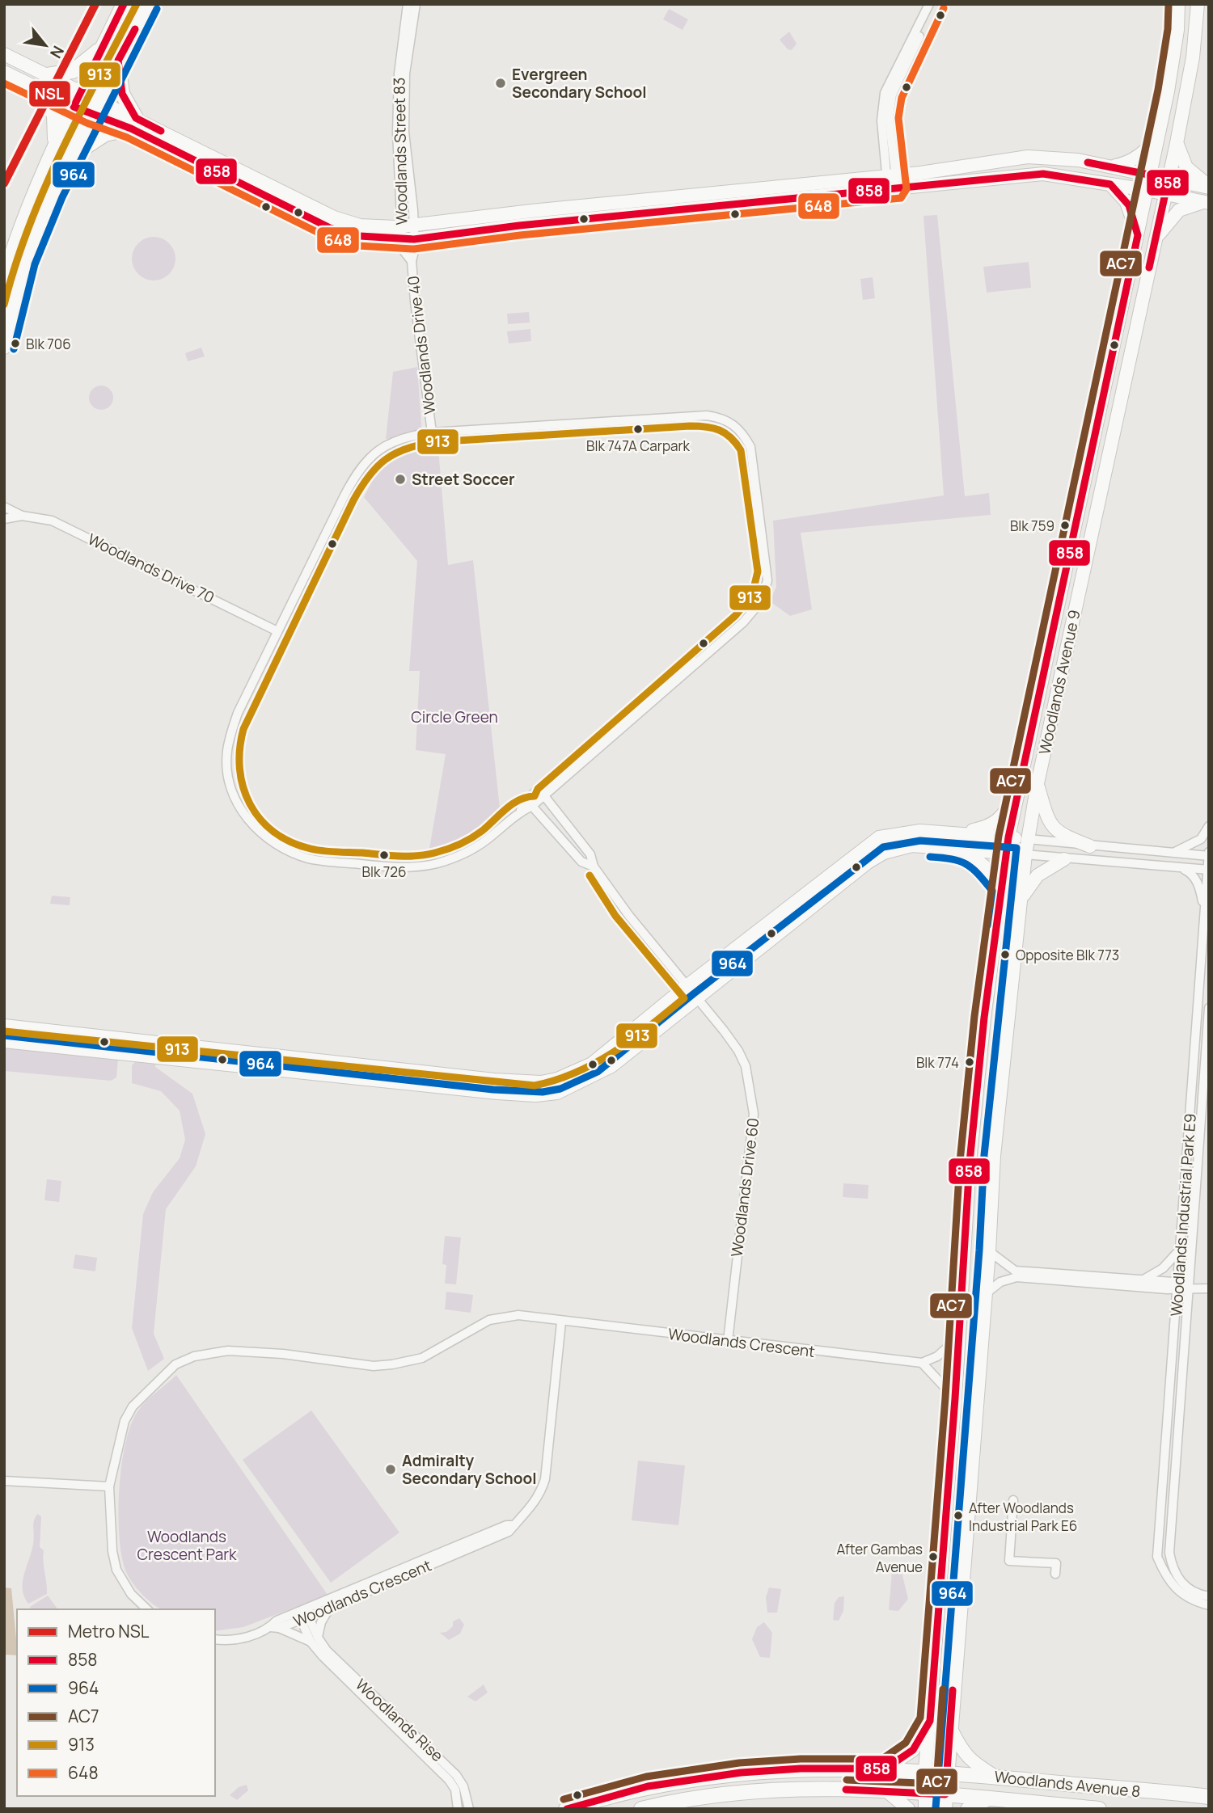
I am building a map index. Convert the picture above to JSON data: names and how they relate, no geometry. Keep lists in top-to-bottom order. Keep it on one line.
{"streets":{"main road":["Woodlands Avenue 9","Woodlands Avenue 8"],"street":["Woodlands Street 83","Woodlands Drive 40","Woodlands Drive 70","Woodlands Drive 60","Woodlands Industrial Park E9","Woodlands Crescent","Woodlands Rise"]},"crossings":[["Woodlands Street 83","Woodlands Drive 40"],["Woodlands Avenue 9","Woodlands Avenue 8"],["Woodlands Drive 60","Woodlands Crescent"],["Woodlands Crescent","Woodlands Rise"]],"parks":["Circle Green","Woodlands Crescent Park"],"places":["Evergreen Secondary School","Blk 706","Blk 747A Carpark","Street Soccer","Blk 759","Blk 726","Opposite Blk 773","Blk 774","Admiralty Secondary School","After Woodlands Industrial Park E6","After Gambas Avenue"],"lines":["metro line NSL","transit line 858","transit line AC7","transit line 913","transit line 648","transit line 964"],"legend":["Metro NSL","858","964","AC7","913","648"],"north":"bottom right"}
